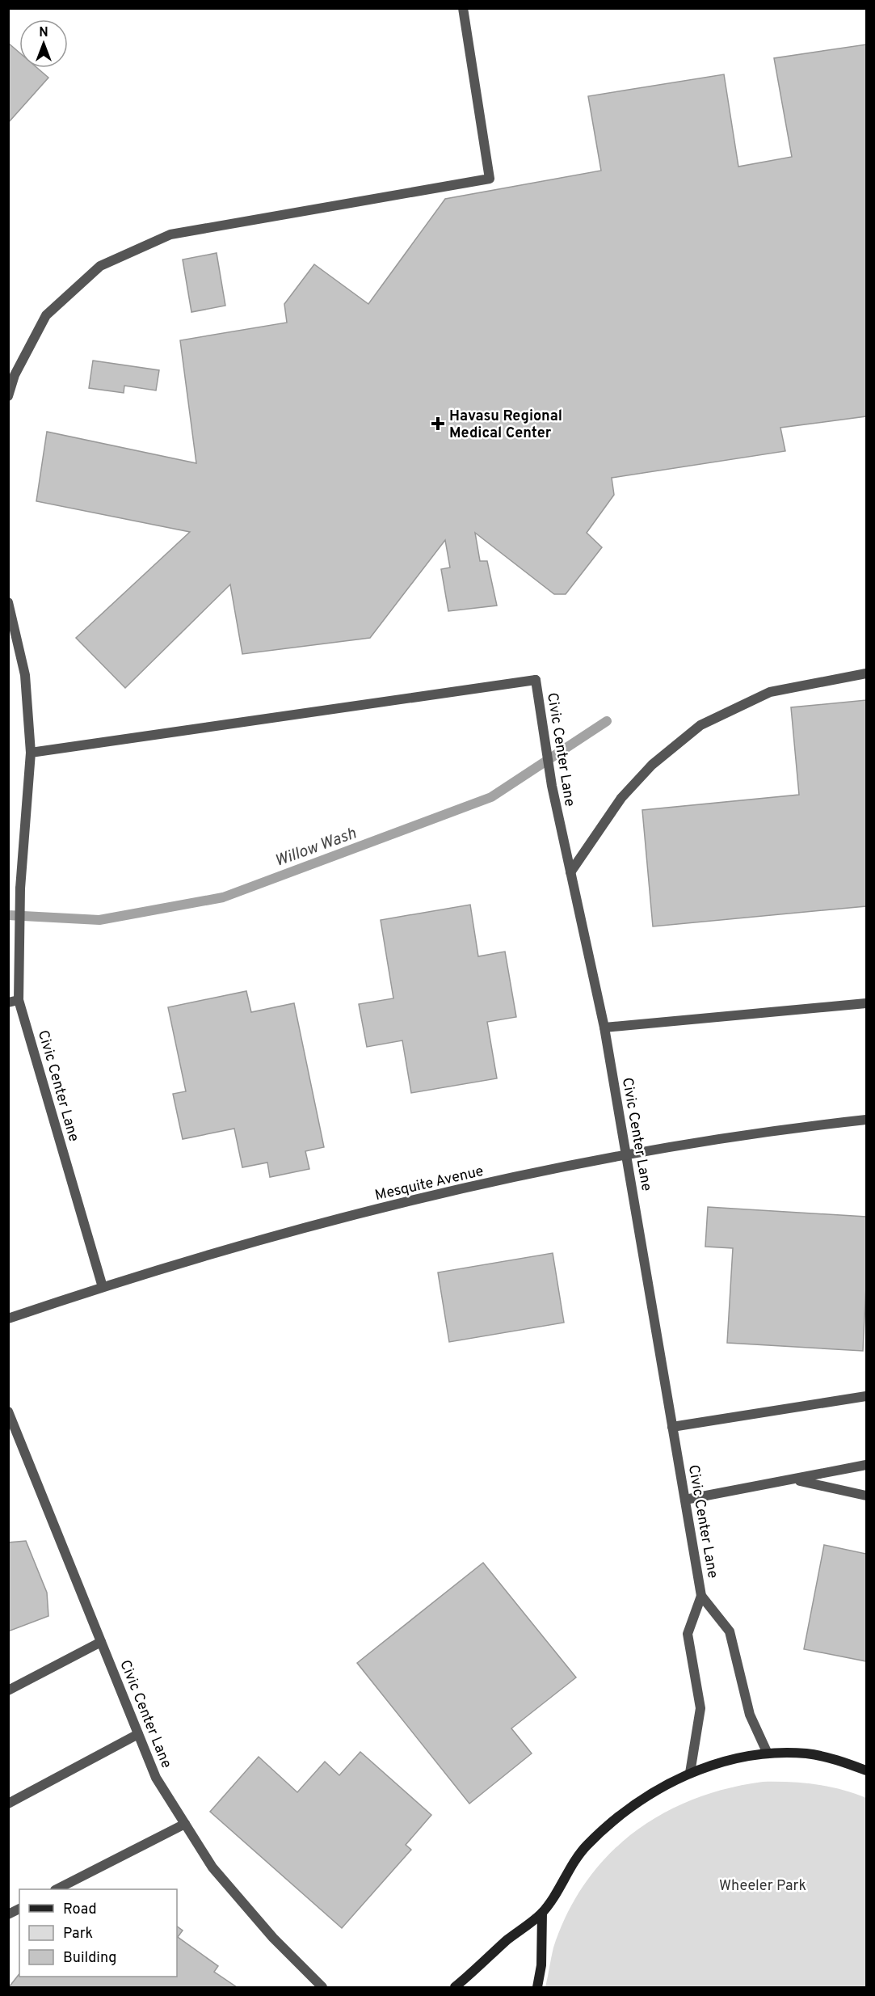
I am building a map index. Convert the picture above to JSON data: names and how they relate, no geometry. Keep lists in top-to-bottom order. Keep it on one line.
{"streets":{"street":["Civic Center Lane","Mesquite Avenue"]},"crossings":[["Civic Center Lane","Mesquite Avenue"]],"water":["Willow Wash"],"parks":["Wheeler Park"],"places":{"health":["Havasu Regional Medical Center"]},"legend":["Road","Park","Building"],"north":"top"}
